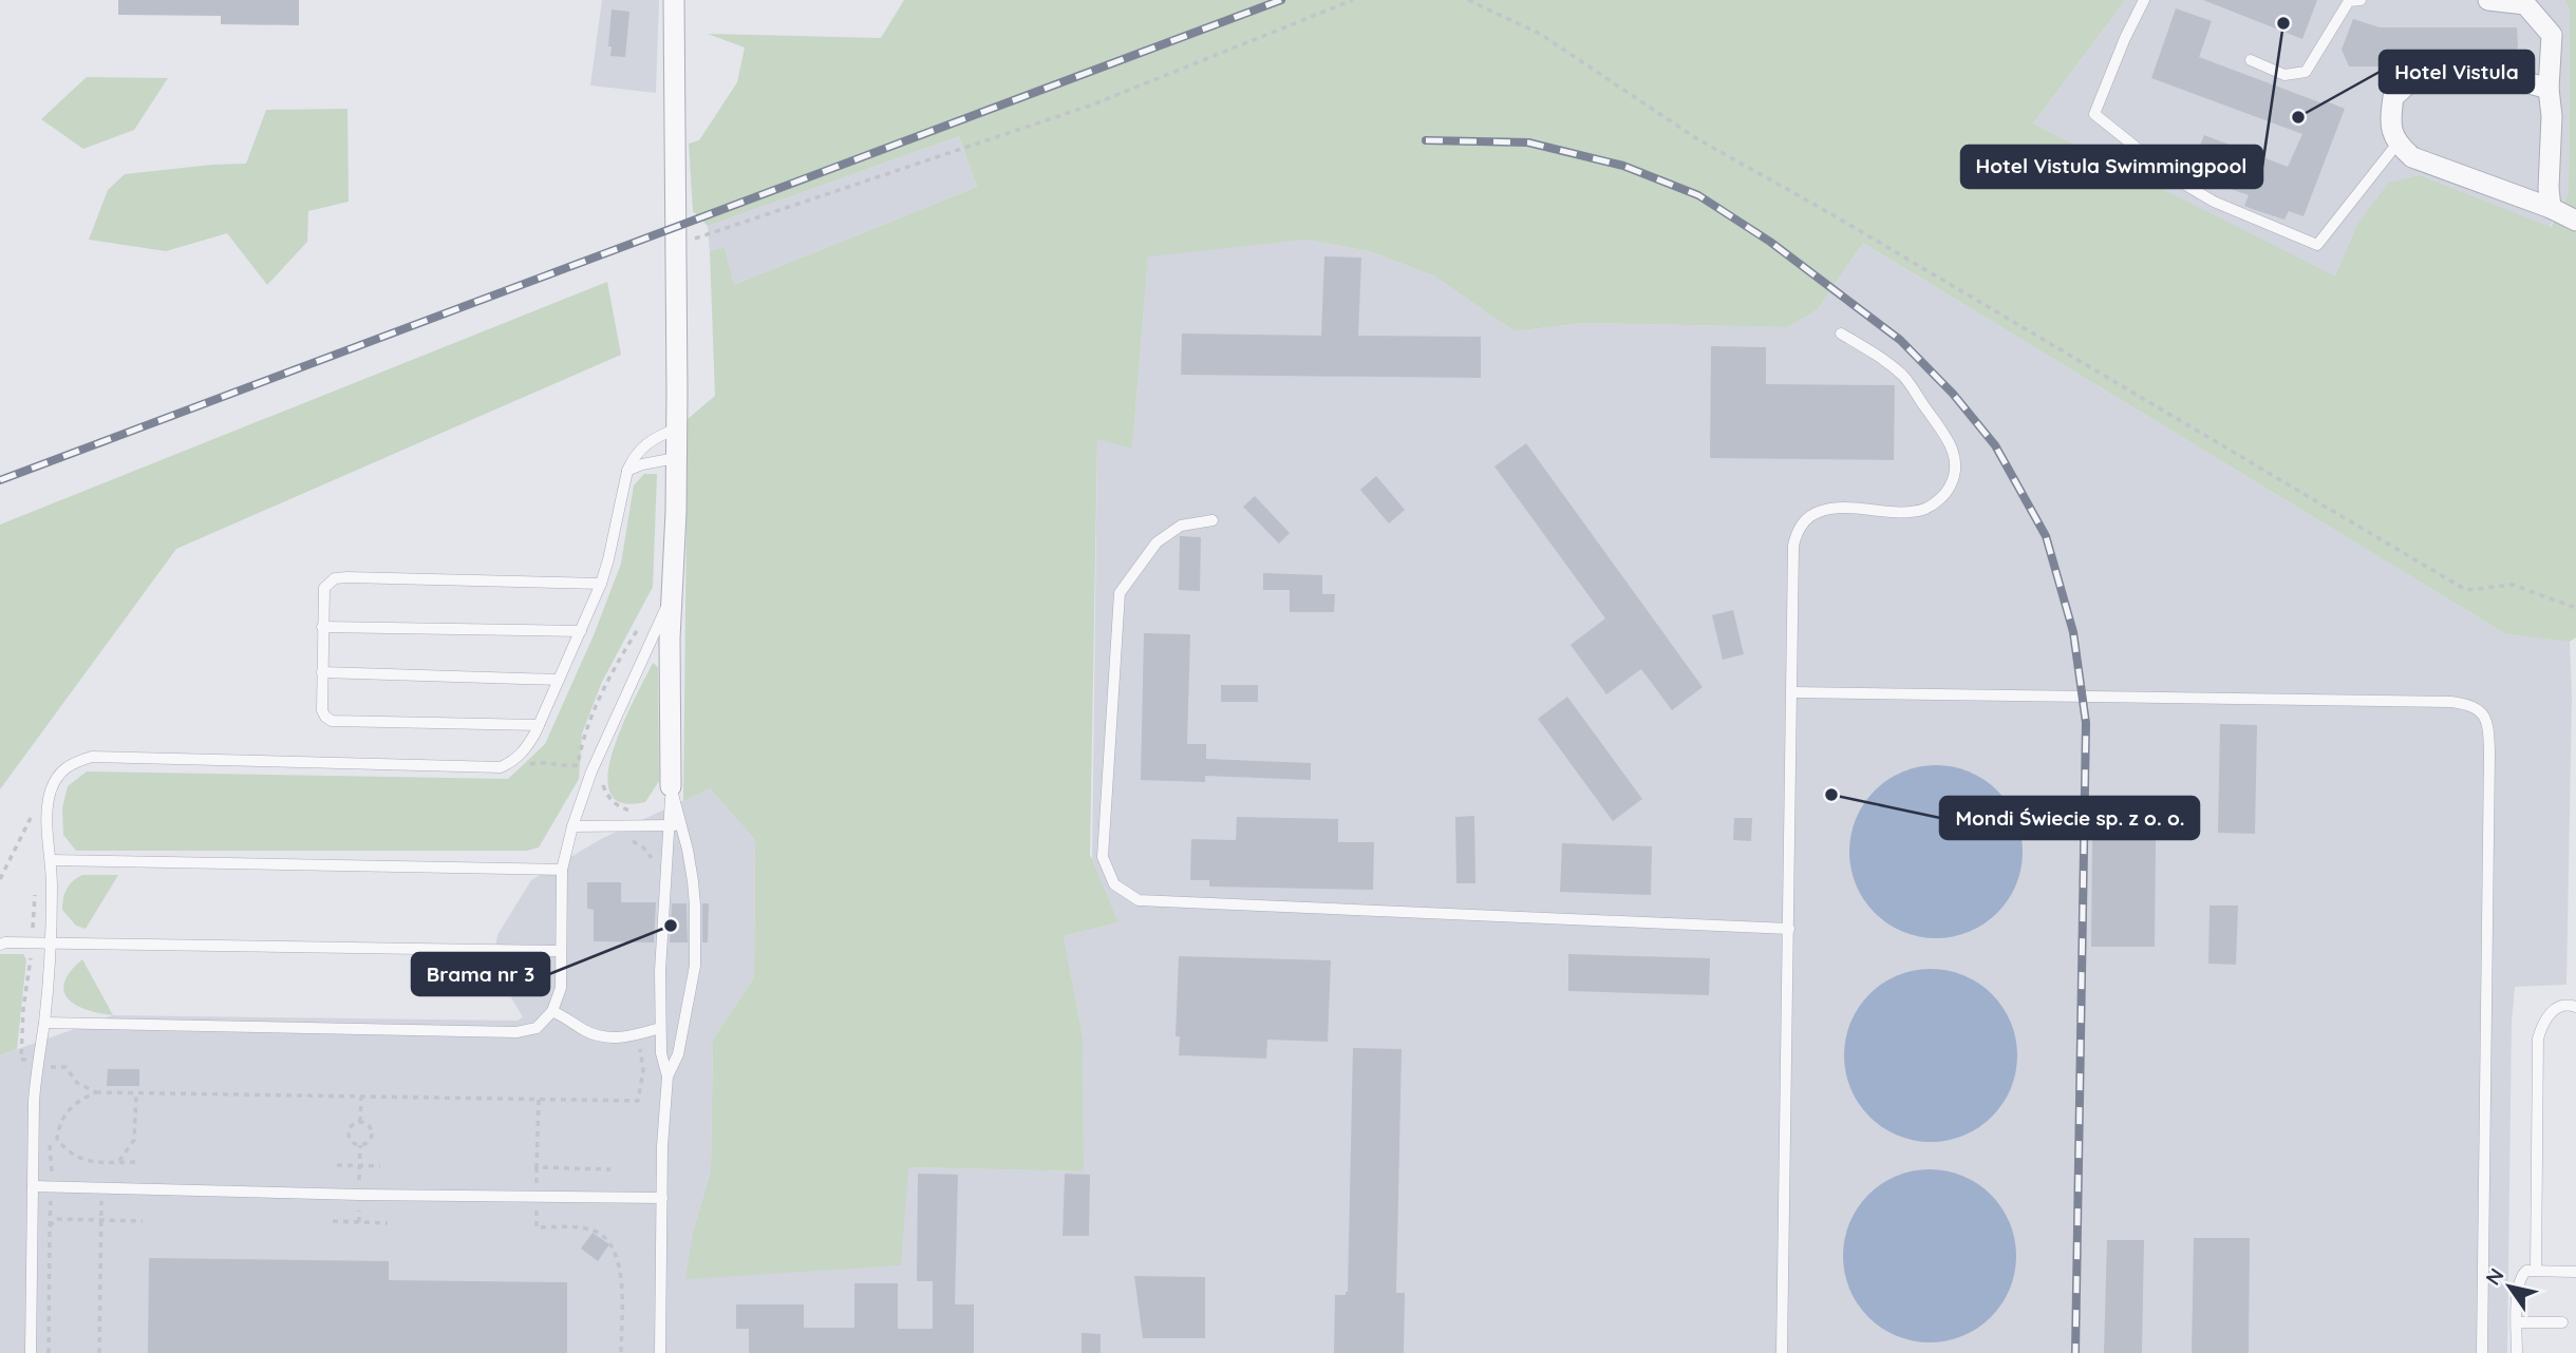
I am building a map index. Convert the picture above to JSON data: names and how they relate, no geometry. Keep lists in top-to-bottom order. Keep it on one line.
{"places":["Hotel Vistula Swimmingpool","Hotel Vistula","Mondi Świecie sp. z o. o.","Brama nr 3"],"north":"top left"}
